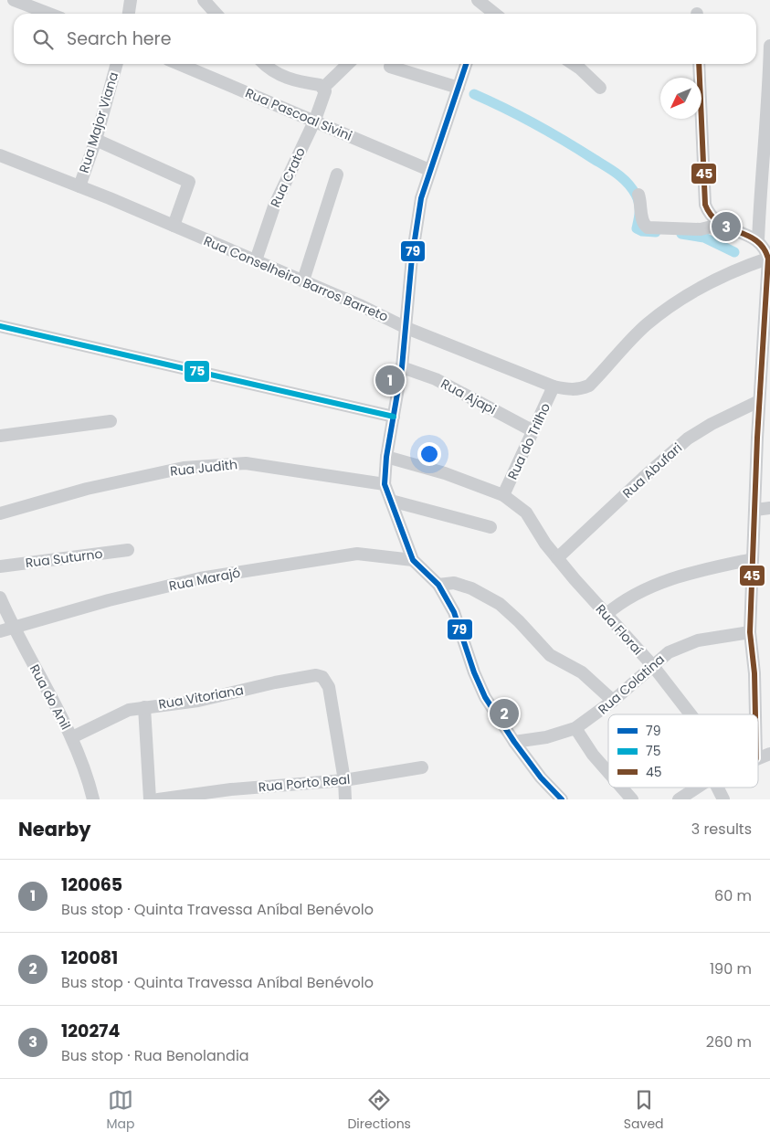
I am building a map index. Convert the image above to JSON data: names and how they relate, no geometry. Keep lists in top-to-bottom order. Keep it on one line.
{"streets":{"street":["Rua Pascoal Sivini","Rua Major Viana","Rua Crato","Rua Conselheiro Barros Barreto","Rua Ajapi","Rua do Trilho","Rua Judith","Rua Abufari","Rua Suturno","Rua Marajó","Rua Floraí","Rua Colatina","Rua do Anil","Rua Vitoriana","Rua Porto Real"]},"crossings":[["Rua Pascoal Sivini","Rua Crato"],["Rua Major Viana","Rua Conselheiro Barros Barreto"],["Rua Crato","Rua Conselheiro Barros Barreto"],["Rua Conselheiro Barros Barreto","Rua do Trilho"],["Rua Ajapi","Rua do Trilho"],["Rua do Trilho","Rua Floraí"],["Rua Abufari","Rua Floraí"],["Rua Marajó","Rua do Anil"],["Rua Floraí","Rua Colatina"],["Rua do Anil","Rua Vitoriana"],["Rua Vitoriana","Rua Porto Real"]],"lines":["transit line 79","transit line 45","transit line 75"],"legend":["79","75","45"],"north":"bottom left","page":{"search":"Search here","pins":["3","1","2"],"heading":["Nearby","3 results"],"list":[{"mark":"1","name":"120065","note":"Bus stop · Quinta Travessa Aníbal Benévolo","value":"60 m"},{"mark":"2","name":"120081","note":"Bus stop · Quinta Travessa Aníbal Benévolo","value":"190 m"},{"mark":"3","name":"120274","note":"Bus stop · Rua Benolandia","value":"260 m"}],"nav":["Map","Directions","Saved"]}}
